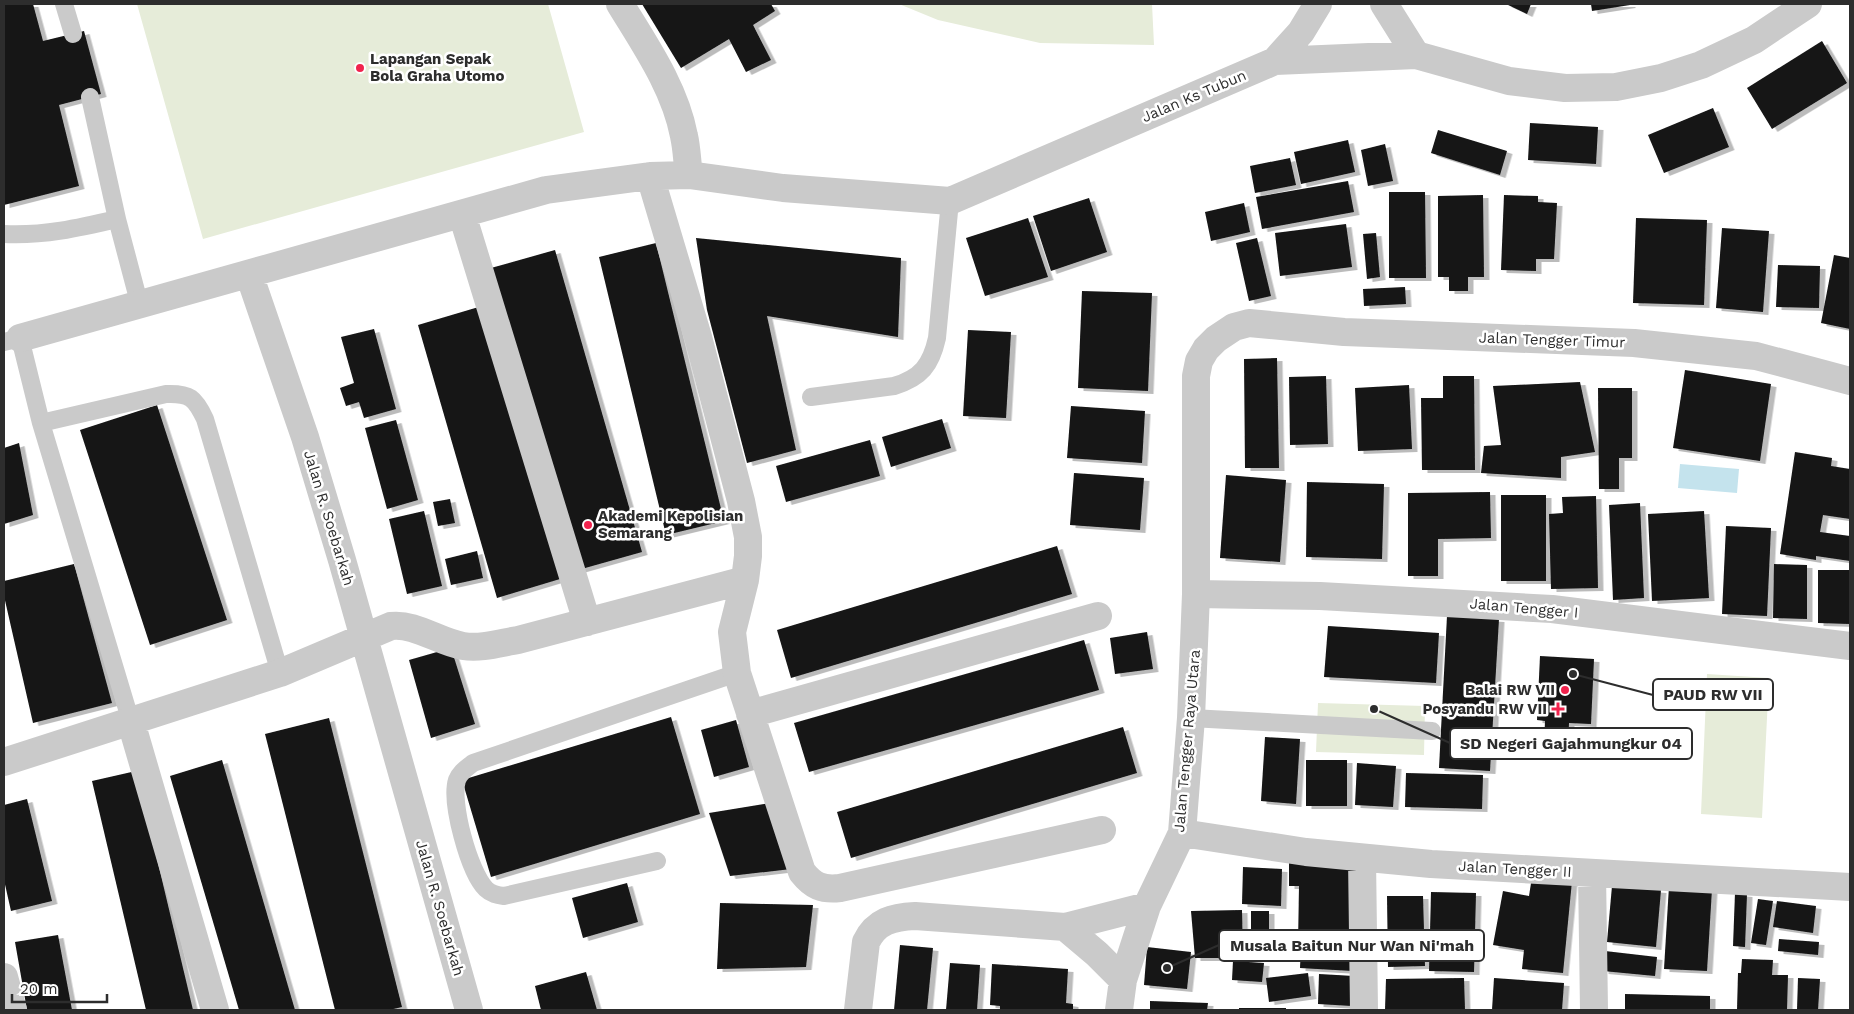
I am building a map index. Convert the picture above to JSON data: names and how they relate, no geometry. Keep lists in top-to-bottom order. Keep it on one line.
{"streets":{"street":["Jalan Ks Tubun","Jalan Tengger Timur","Jalan R. Soebarkah","Jalan Tengger I","Jalan Tengger Raya Utara","Jalan Tengger II"]},"crossings":[["Jalan Tengger Timur","Jalan Tengger Raya Utara"],["Jalan Tengger I","Jalan Tengger Raya Utara"],["Jalan Tengger Raya Utara","Jalan Tengger II"]],"places":{"other":["Lapangan Sepak Bola Graha Utomo","Akademi Kepolisian Semarang","PAUD RW VII","Balai RW VII","SD Negeri Gajahmungkur 04","Musala Baitun Nur Wan Ni'mah"],"health":["Posyandu RW VII"]},"scale_bar":"20 m"}
